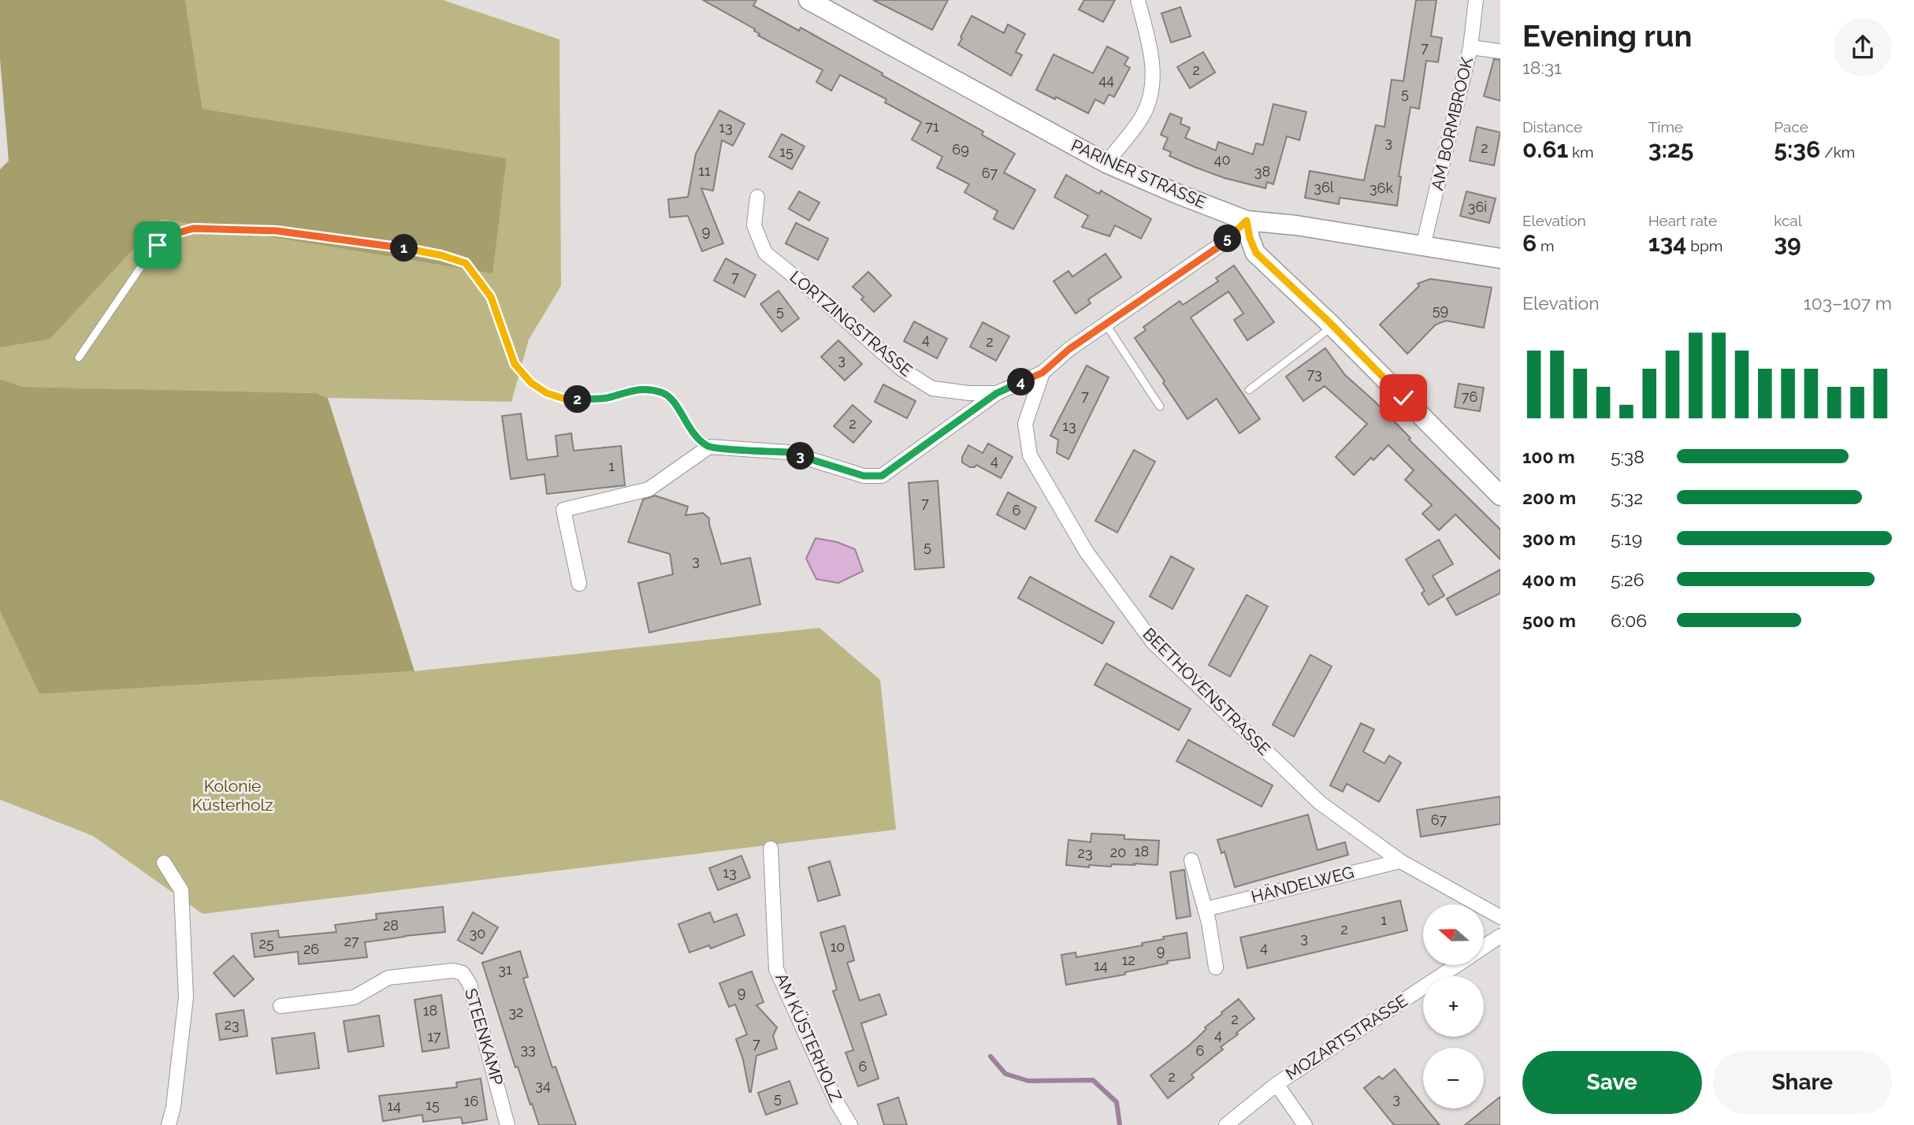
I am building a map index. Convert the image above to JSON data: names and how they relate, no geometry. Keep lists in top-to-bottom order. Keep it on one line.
{"streets":{"street":["AM BORMBROOK","PARINER STRASSE","LORTZINGSTRASSE","BEETHOVENSTRASSE","HÄNDELWEG","STEENKAMP","AM KÜSTERHOLZ","MOZARTSTRASSE"]},"crossings":[["AM BORMBROOK","PARINER STRASSE"],["PARINER STRASSE","BEETHOVENSTRASSE"],["BEETHOVENSTRASSE","HÄNDELWEG"]],"parks":["Kolonie Küsterholz"],"house_numbers":["7","2","44","5","71","13","3","2","69","15","40","11","38","67","36l","36k","36i","9","7","59","5","4","2","3","73","7","76","2","13","4","1","7","6","5","3","67","18","20","23","13","1","28","2","30","3","27","25","10","4","26","9","12","14","31","9","18","32","2","23","4","17","7","33","6","6","2","34","5","3","16","15","14"],"north":"left","page":{"heading":["Evening run","18:31"],"stats":[["Distance","0.61 km"],["Time","3:25"],["Pace","5:36 /km"],["Elevation","6 m"],["Heart rate","134 bpm"],["kcal","39"]],"pins":["5","1","4","2","3"],"chart":["Elevation","103–107 m"],"list":[{"name":"100 m","note":"5:38"},{"name":"200 m","note":"5:32"},{"name":"300 m","note":"5:19"},{"name":"400 m","note":"5:26"},{"name":"500 m","note":"6:06"}],"map_buttons":["+","−"],"buttons":["Save","Share"]}}
